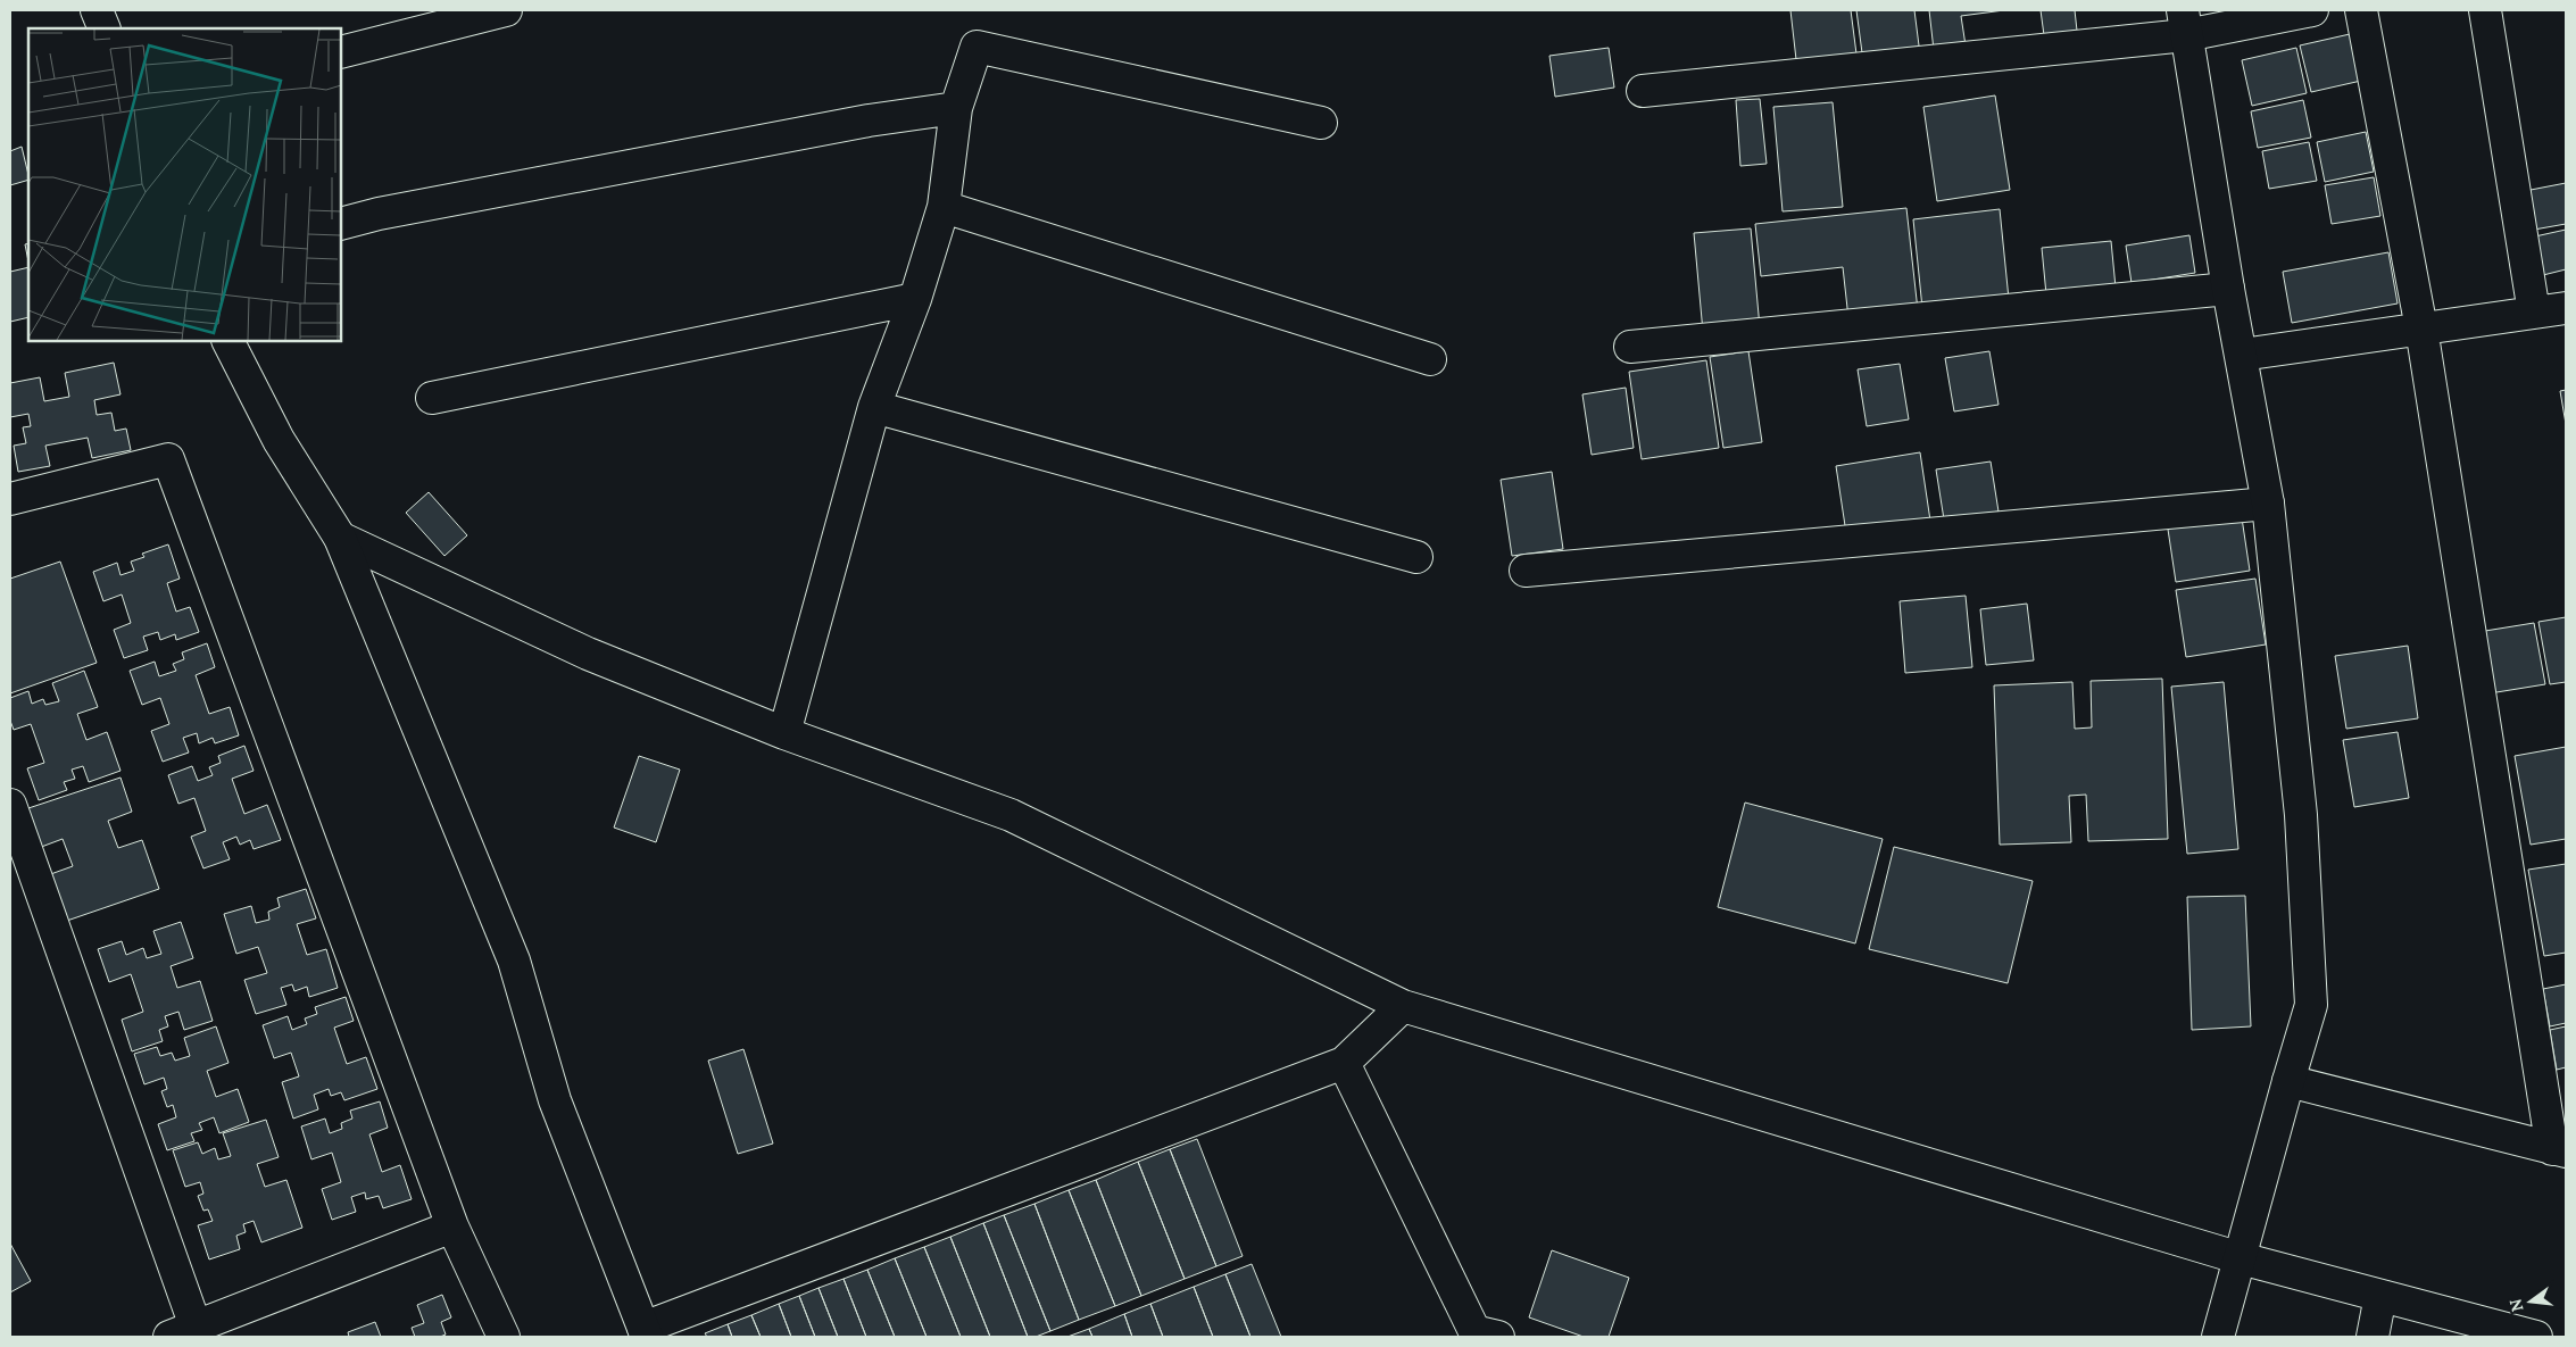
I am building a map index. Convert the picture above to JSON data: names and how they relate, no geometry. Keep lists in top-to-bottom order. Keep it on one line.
{"north":"left"}
